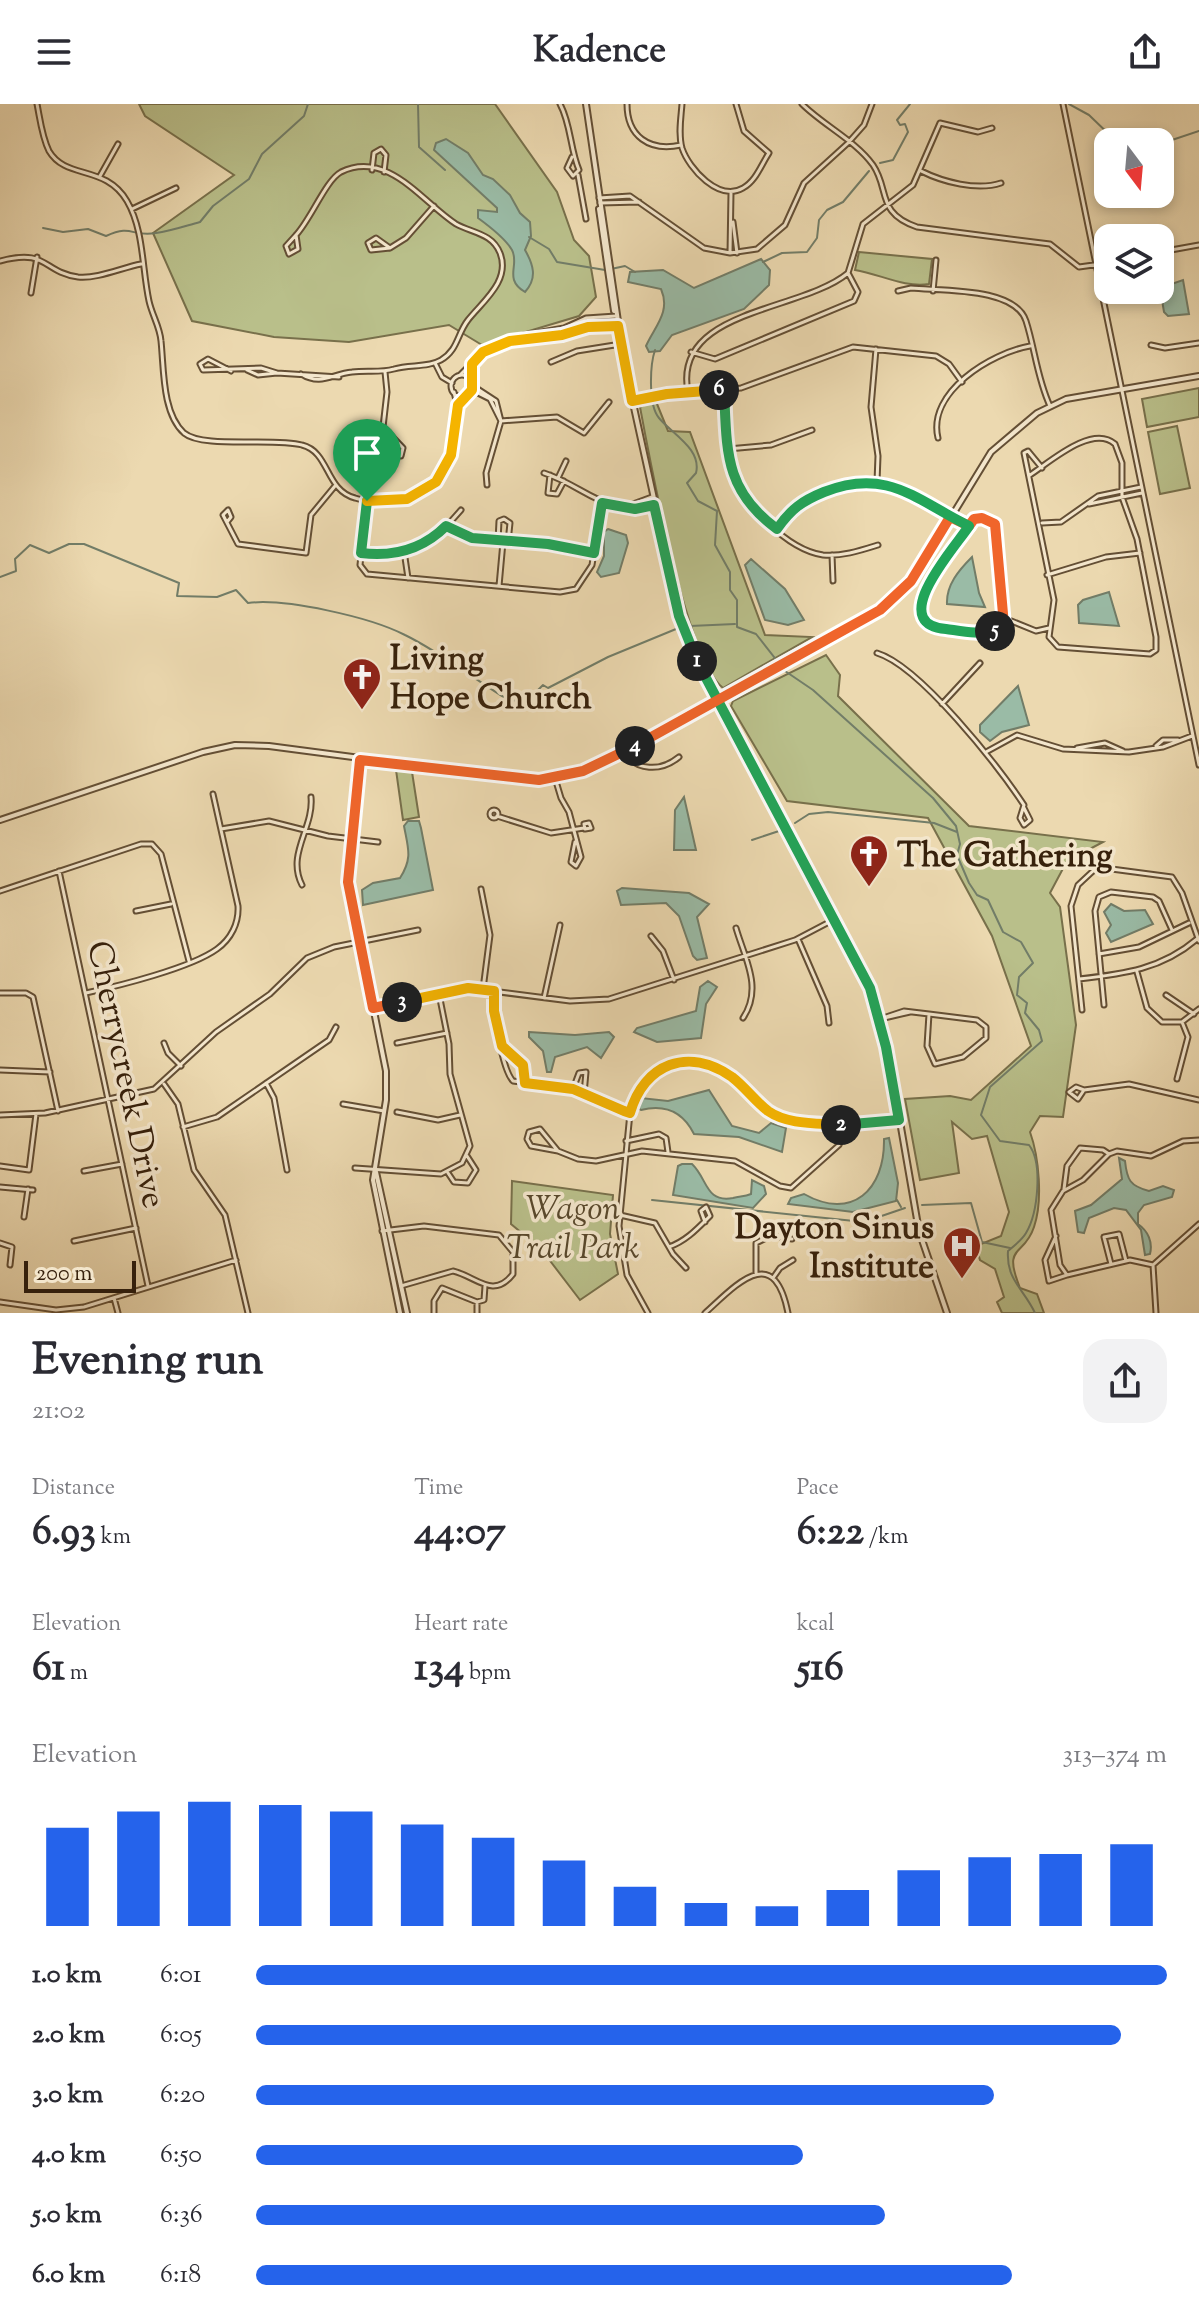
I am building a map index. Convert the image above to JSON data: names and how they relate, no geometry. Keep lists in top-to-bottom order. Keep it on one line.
{"streets":{"street":["Cherrycreek Drive"]},"parks":["Wagon Trail Park"],"places":{"church":["Living Hope Church","The Gathering"],"hospital":["Dayton Sinus Institute"]},"scale_bar":"200 m","north":"bottom","page":{"header":"Kadence","pins":["6","5","1","4","3","2"],"scale":"200 m","heading":["Evening run","21:02"],"stats":[["Distance","6.93 km"],["Time","44:07"],["Pace","6:22 /km"],["Elevation","61 m"],["Heart rate","134 bpm"],["kcal","516"]],"chart":["Elevation","313–374 m"],"list":[{"name":"1.0 km","note":"6:01"},{"name":"2.0 km","note":"6:05"},{"name":"3.0 km","note":"6:20"},{"name":"4.0 km","note":"6:50"},{"name":"5.0 km","note":"6:36"},{"name":"6.0 km","note":"6:18"}]}}
